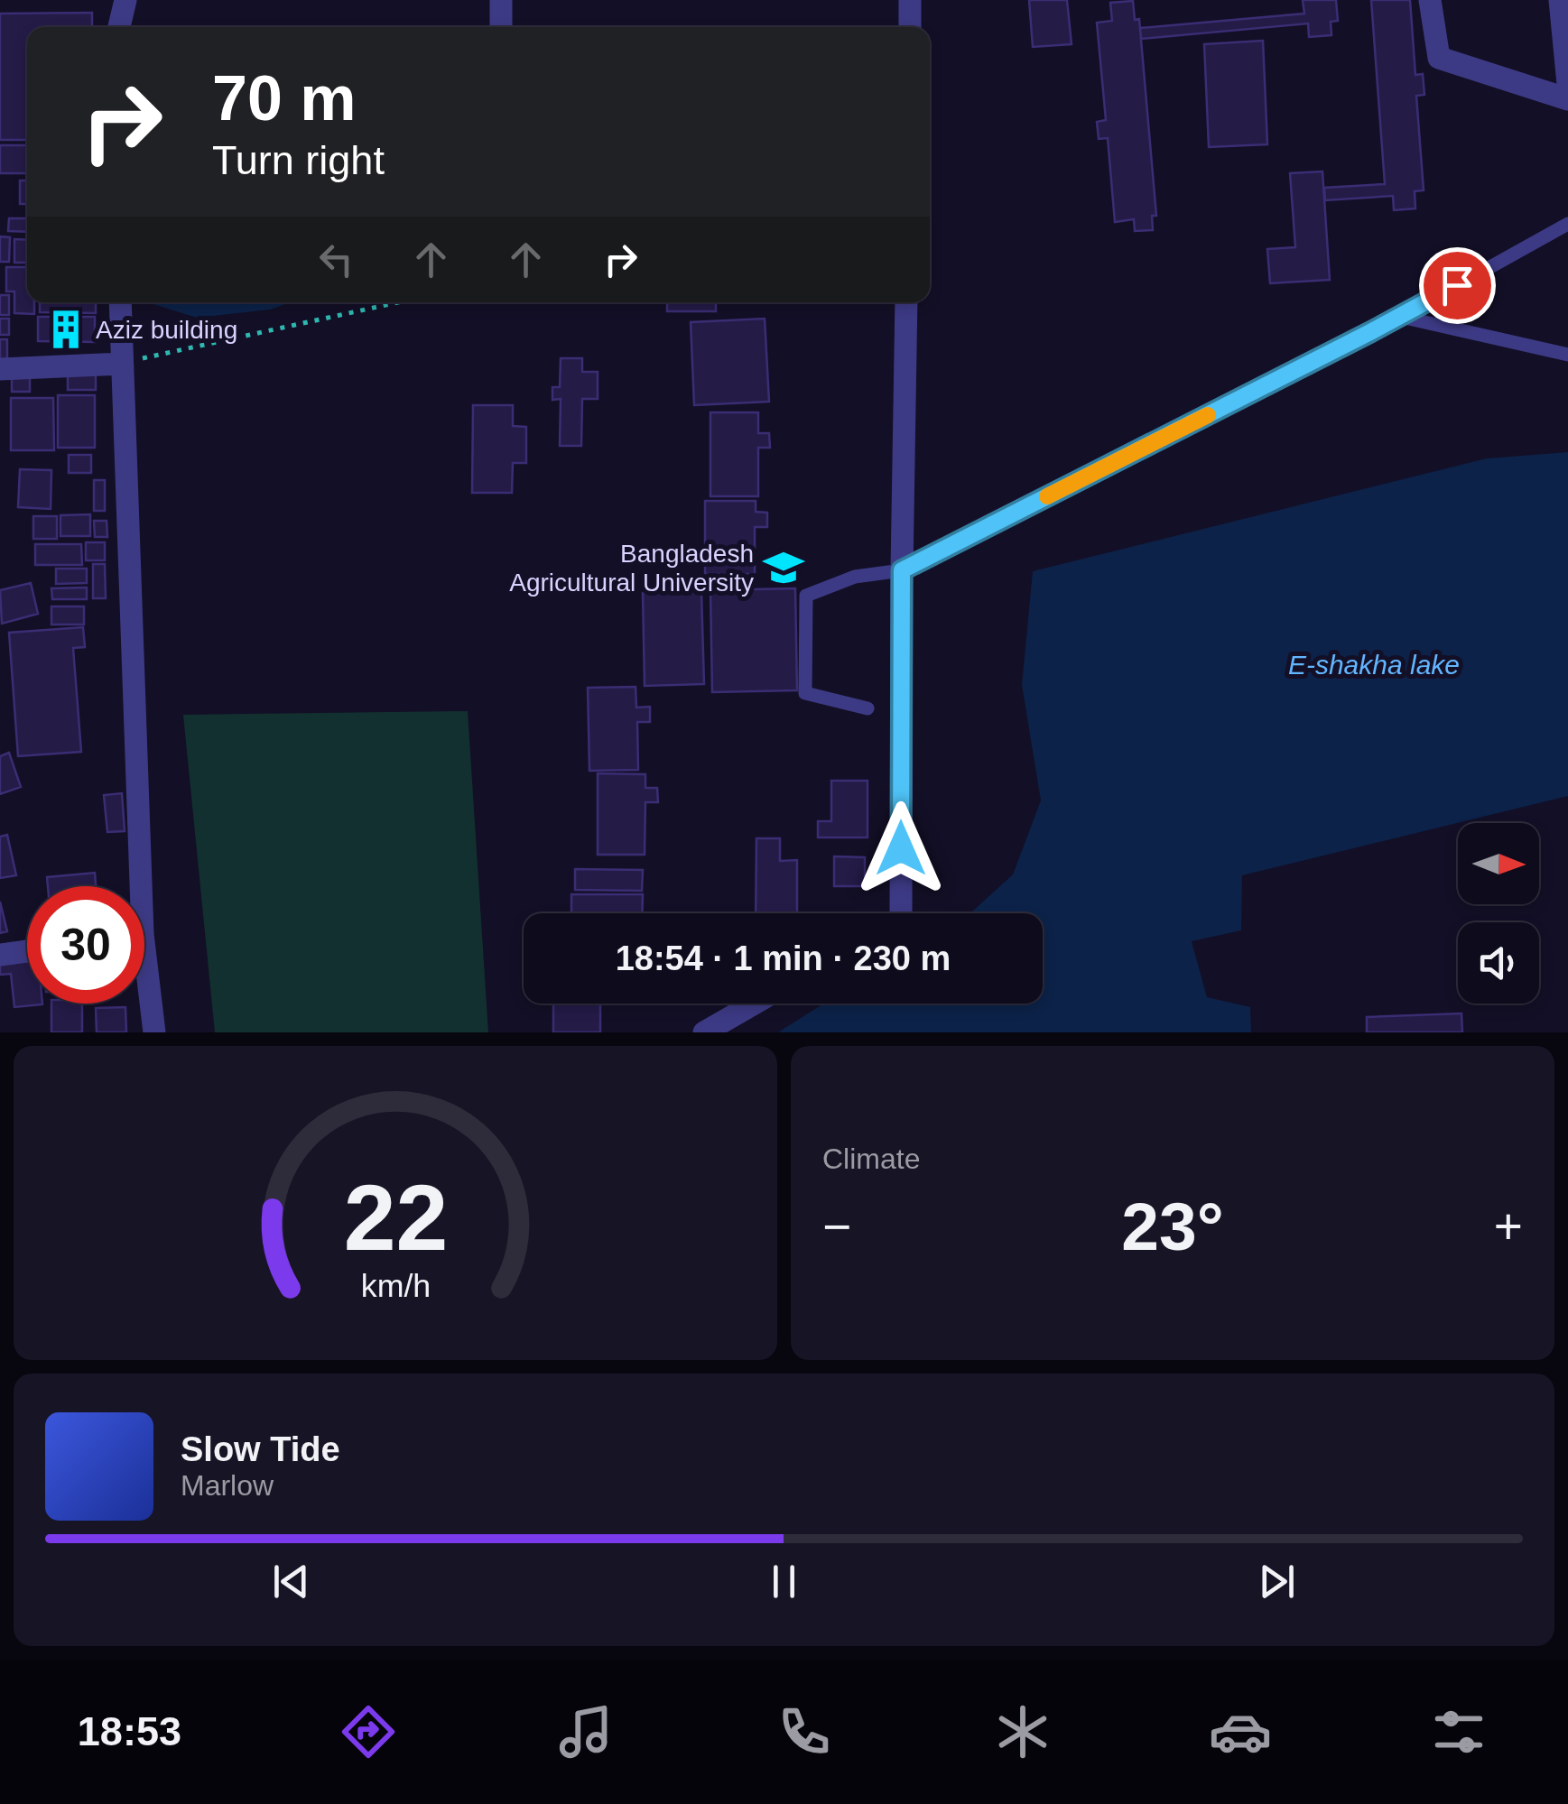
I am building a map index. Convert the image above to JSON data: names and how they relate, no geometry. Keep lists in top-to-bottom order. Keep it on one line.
{"water":["E-shakha lake"],"places":{"building":["Aziz building"],"school or university":["Bangladesh Agricultural University"]},"north":"right","page":{"turn":["70 m","Turn right"],"limit":"30","trip":"18:54 · 1 min · 230 m","tile":"Climate","heat":["−","23°","+"],"song":["Slow Tide","Marlow"],"tabs":"18:53","gauge":["22","km/h"]}}
